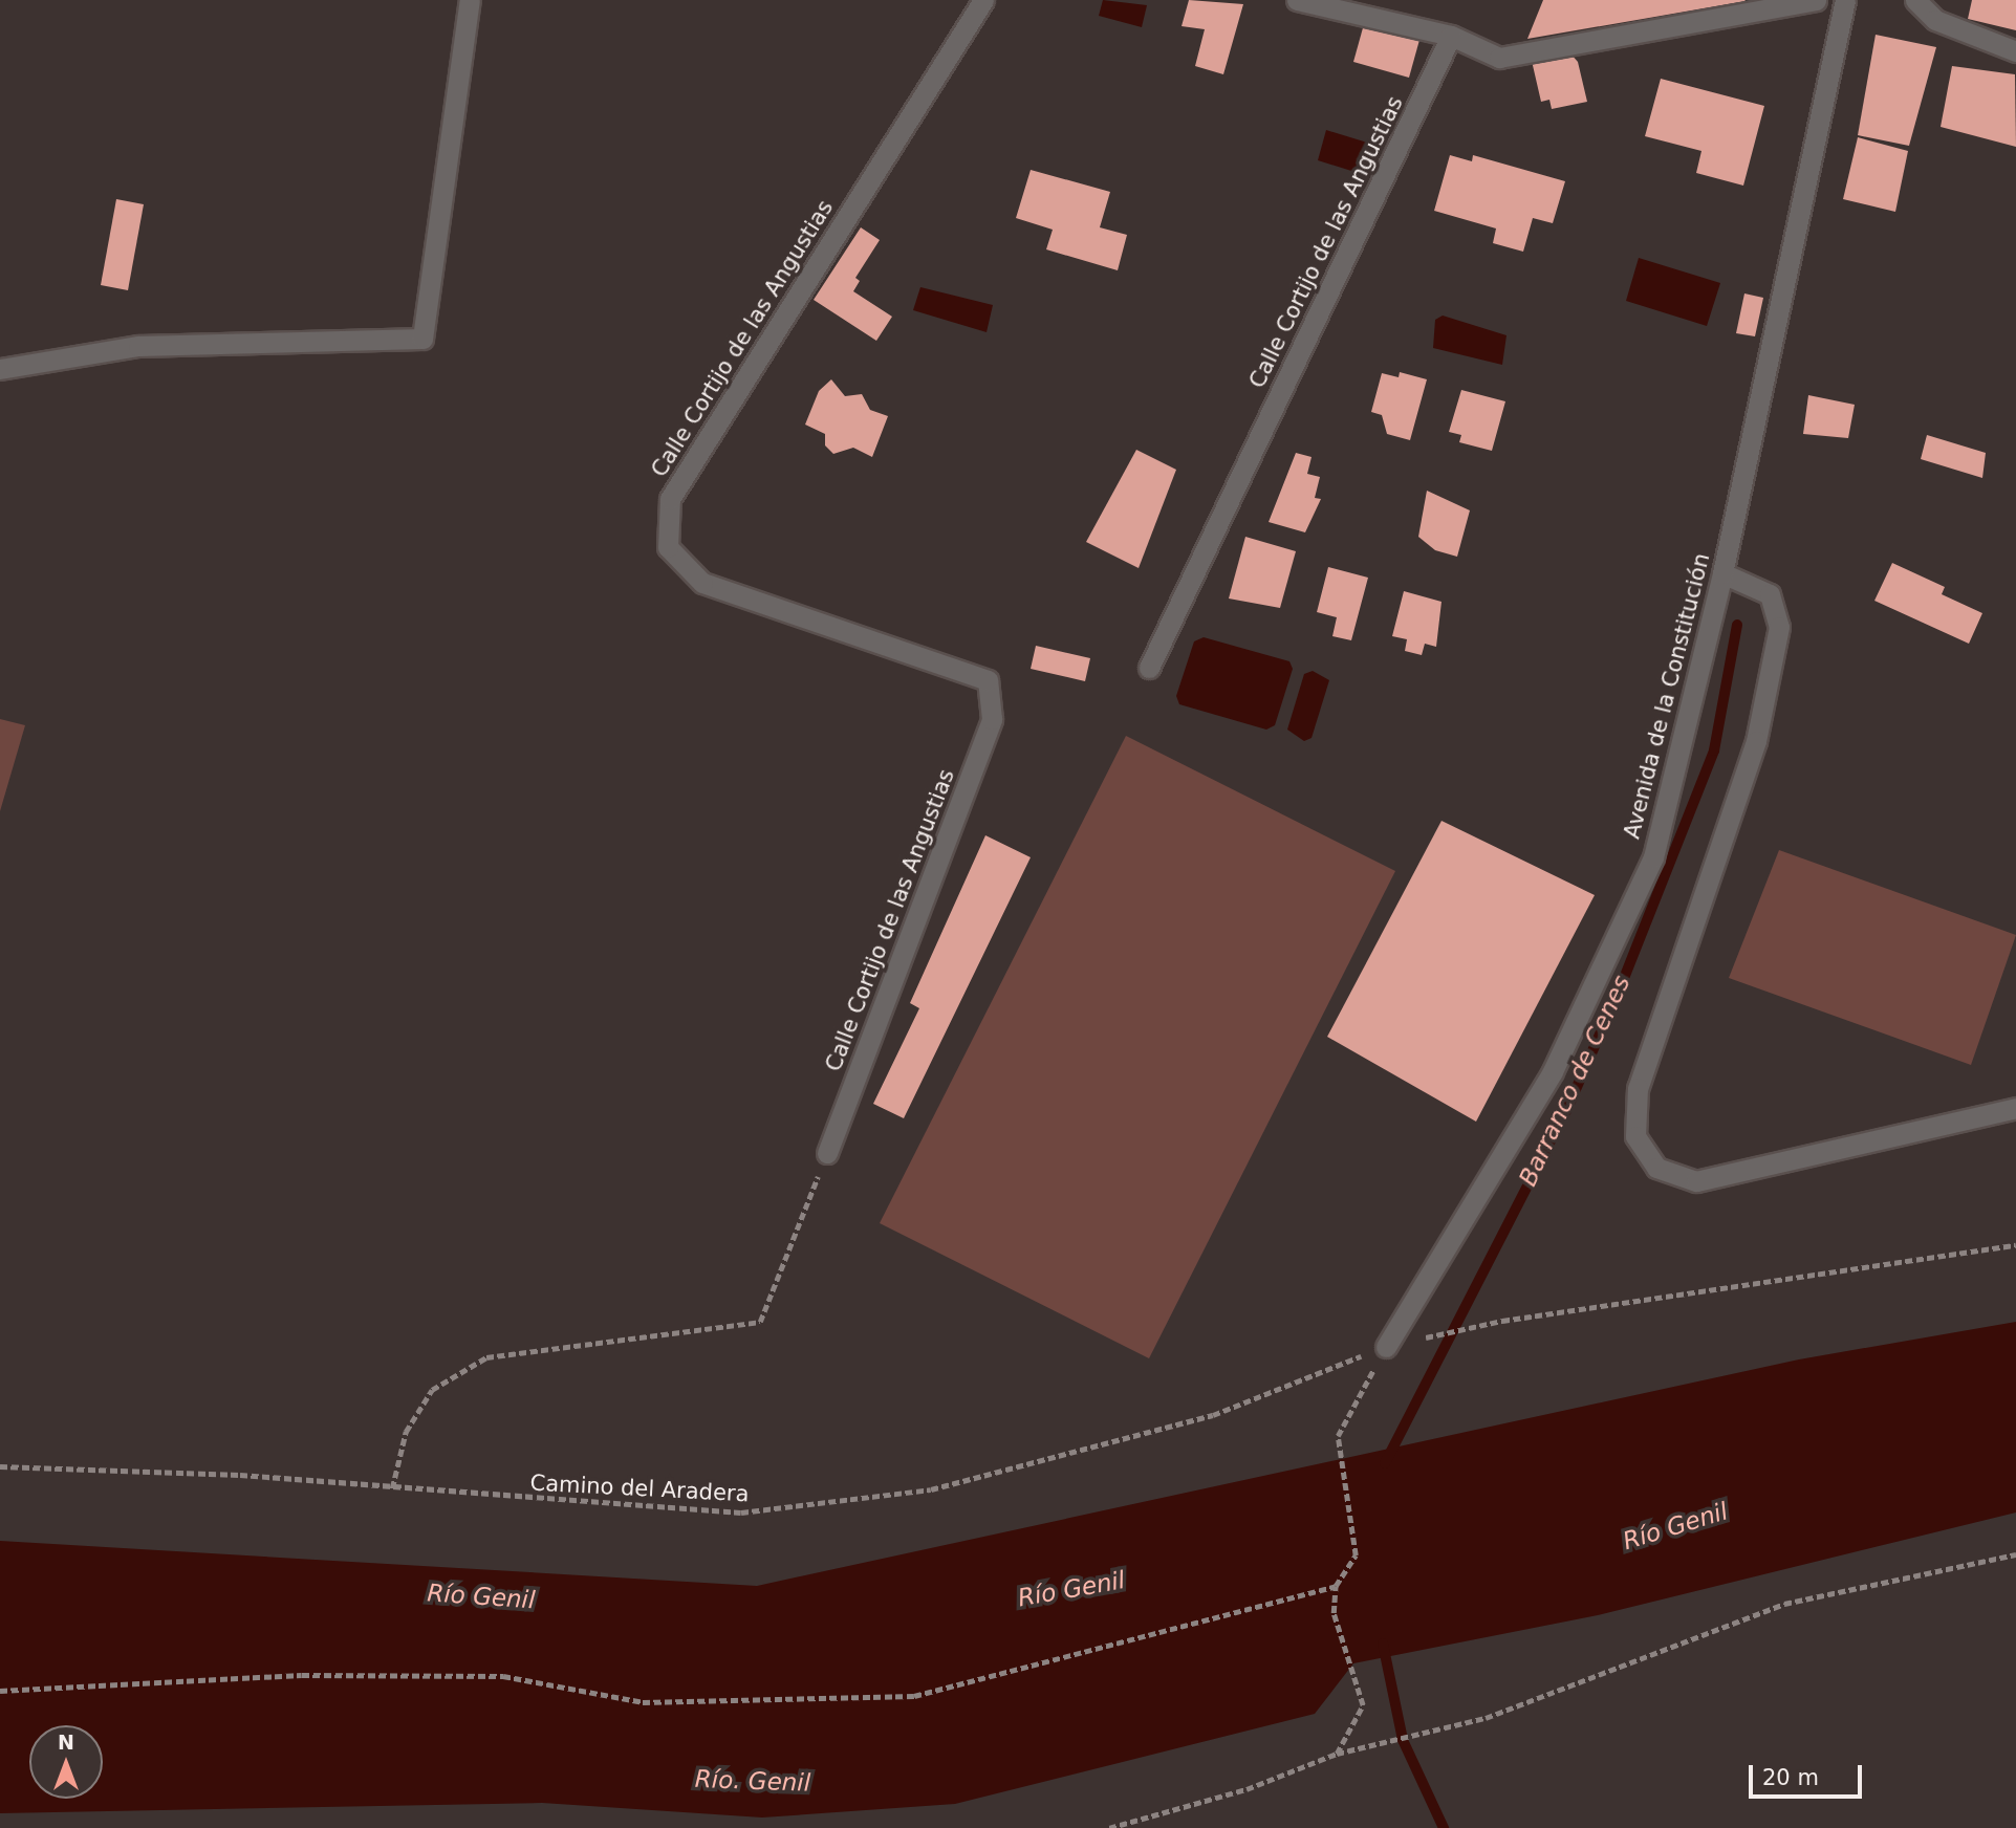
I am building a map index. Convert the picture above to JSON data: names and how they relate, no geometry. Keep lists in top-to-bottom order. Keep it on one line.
{"streets":{"street":["Calle Cortijo de las Angustias","Avenida de la Constitución"],"path":["Camino del Aradera"]},"crossings":[["Avenida de la Constitución","Camino del Aradera"]],"water":["Barranco de Cenes","Río Genil","Río. Genil"],"scale_bar":"20 m","north":"top"}
